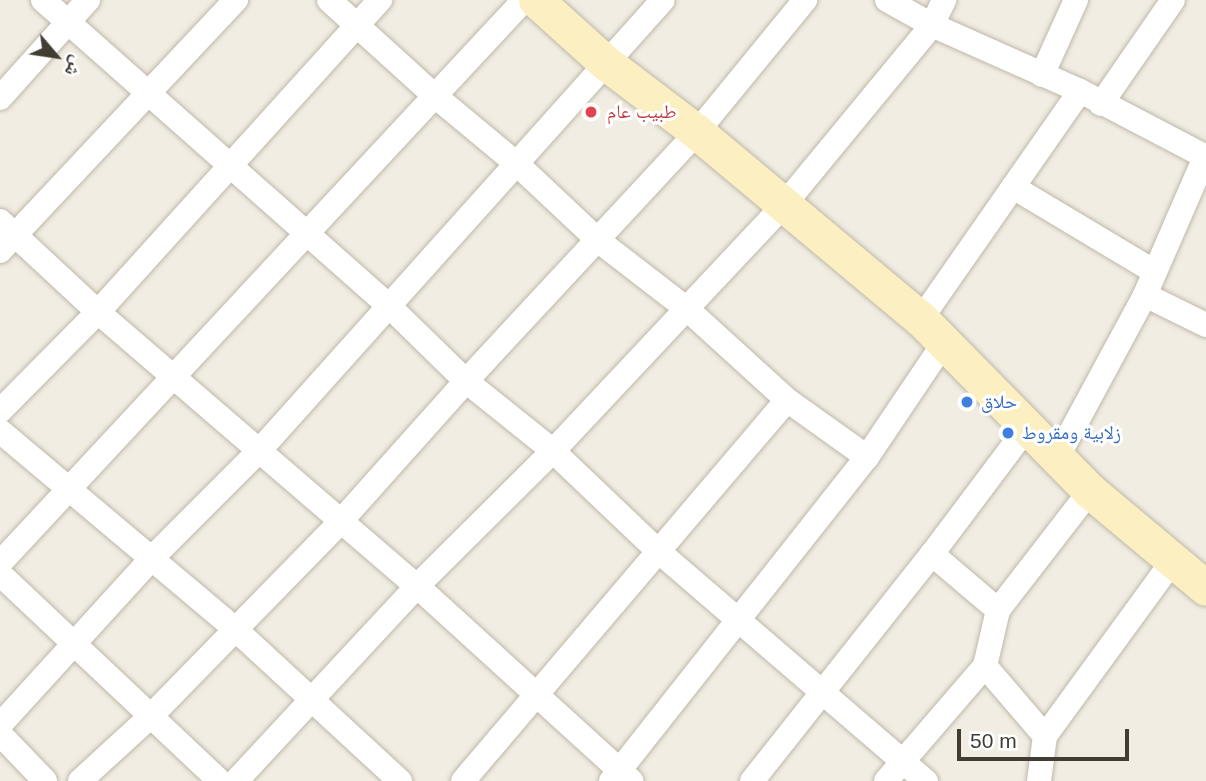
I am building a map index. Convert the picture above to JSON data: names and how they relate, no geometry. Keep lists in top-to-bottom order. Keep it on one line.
{"places":["طبيب عام","حلاق","زلابية ومقروط"],"scale_bar":"50 m","north":"bottom right"}
